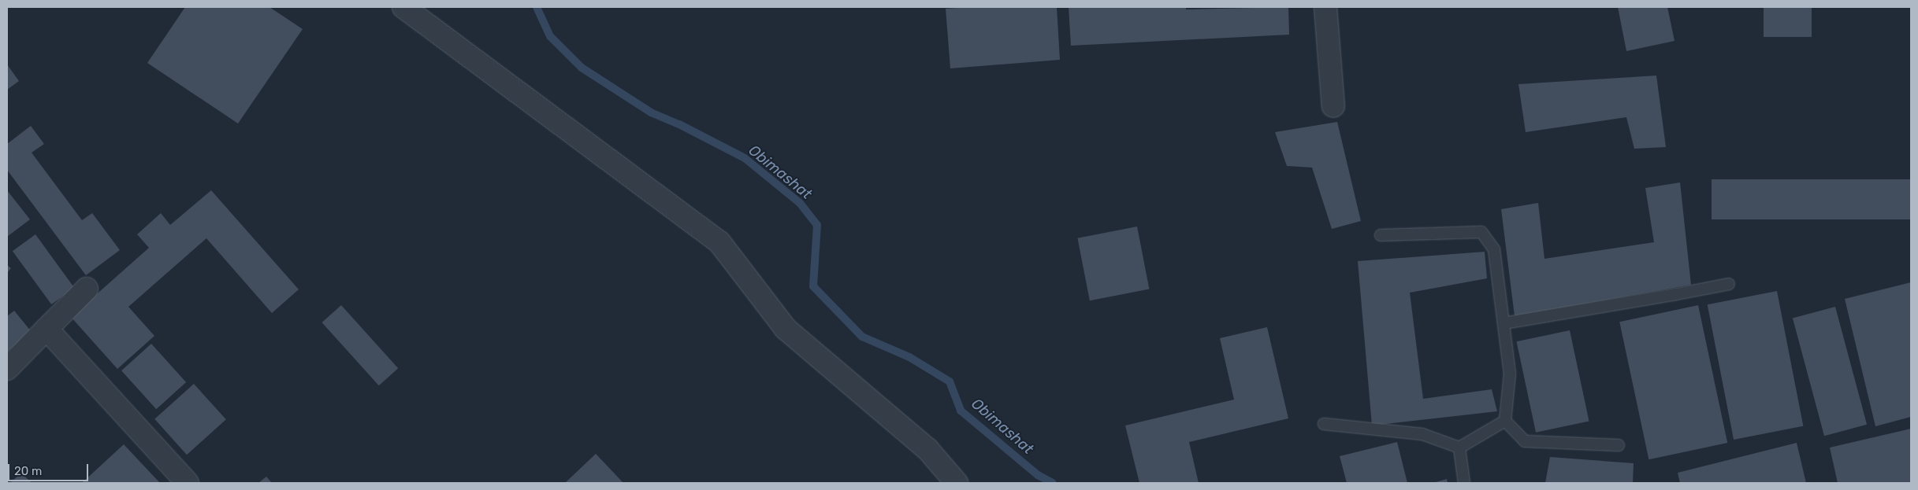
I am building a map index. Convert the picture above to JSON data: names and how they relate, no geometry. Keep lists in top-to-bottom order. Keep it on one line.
{"water":["Obimashat"],"scale_bar":"20 m"}
